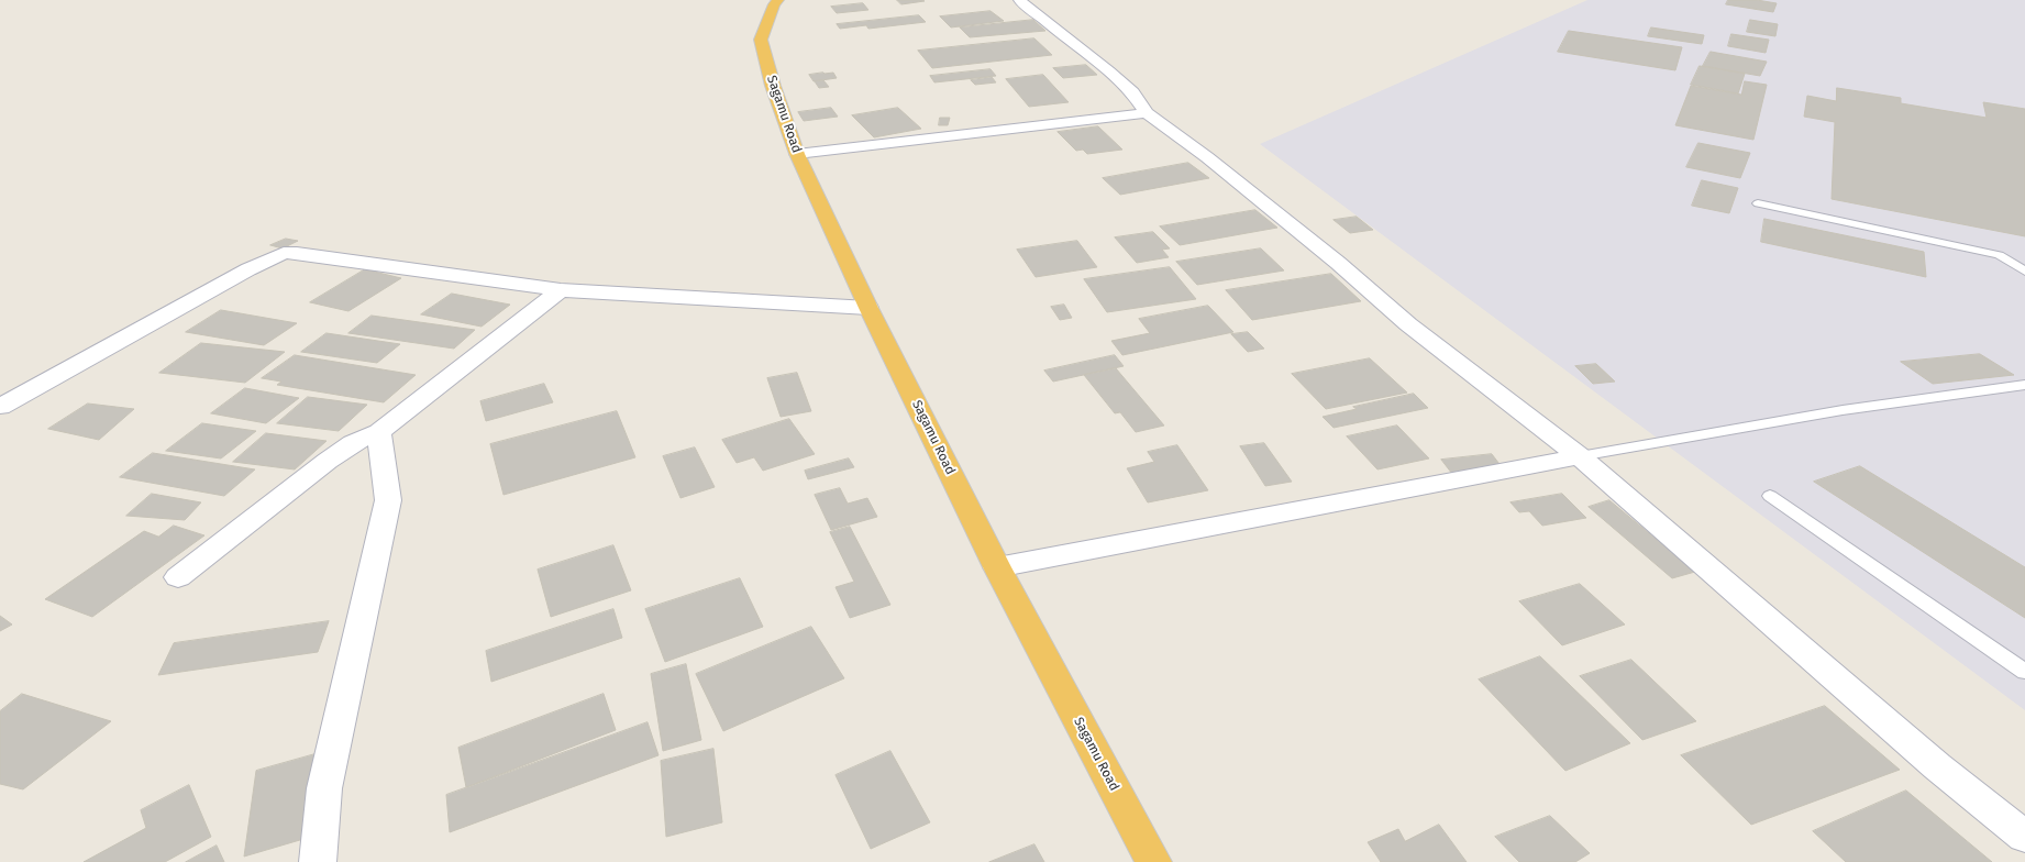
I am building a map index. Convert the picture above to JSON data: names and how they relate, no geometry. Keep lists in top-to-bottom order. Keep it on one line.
{"streets":{"highway":["Sagamu Road"]}}
